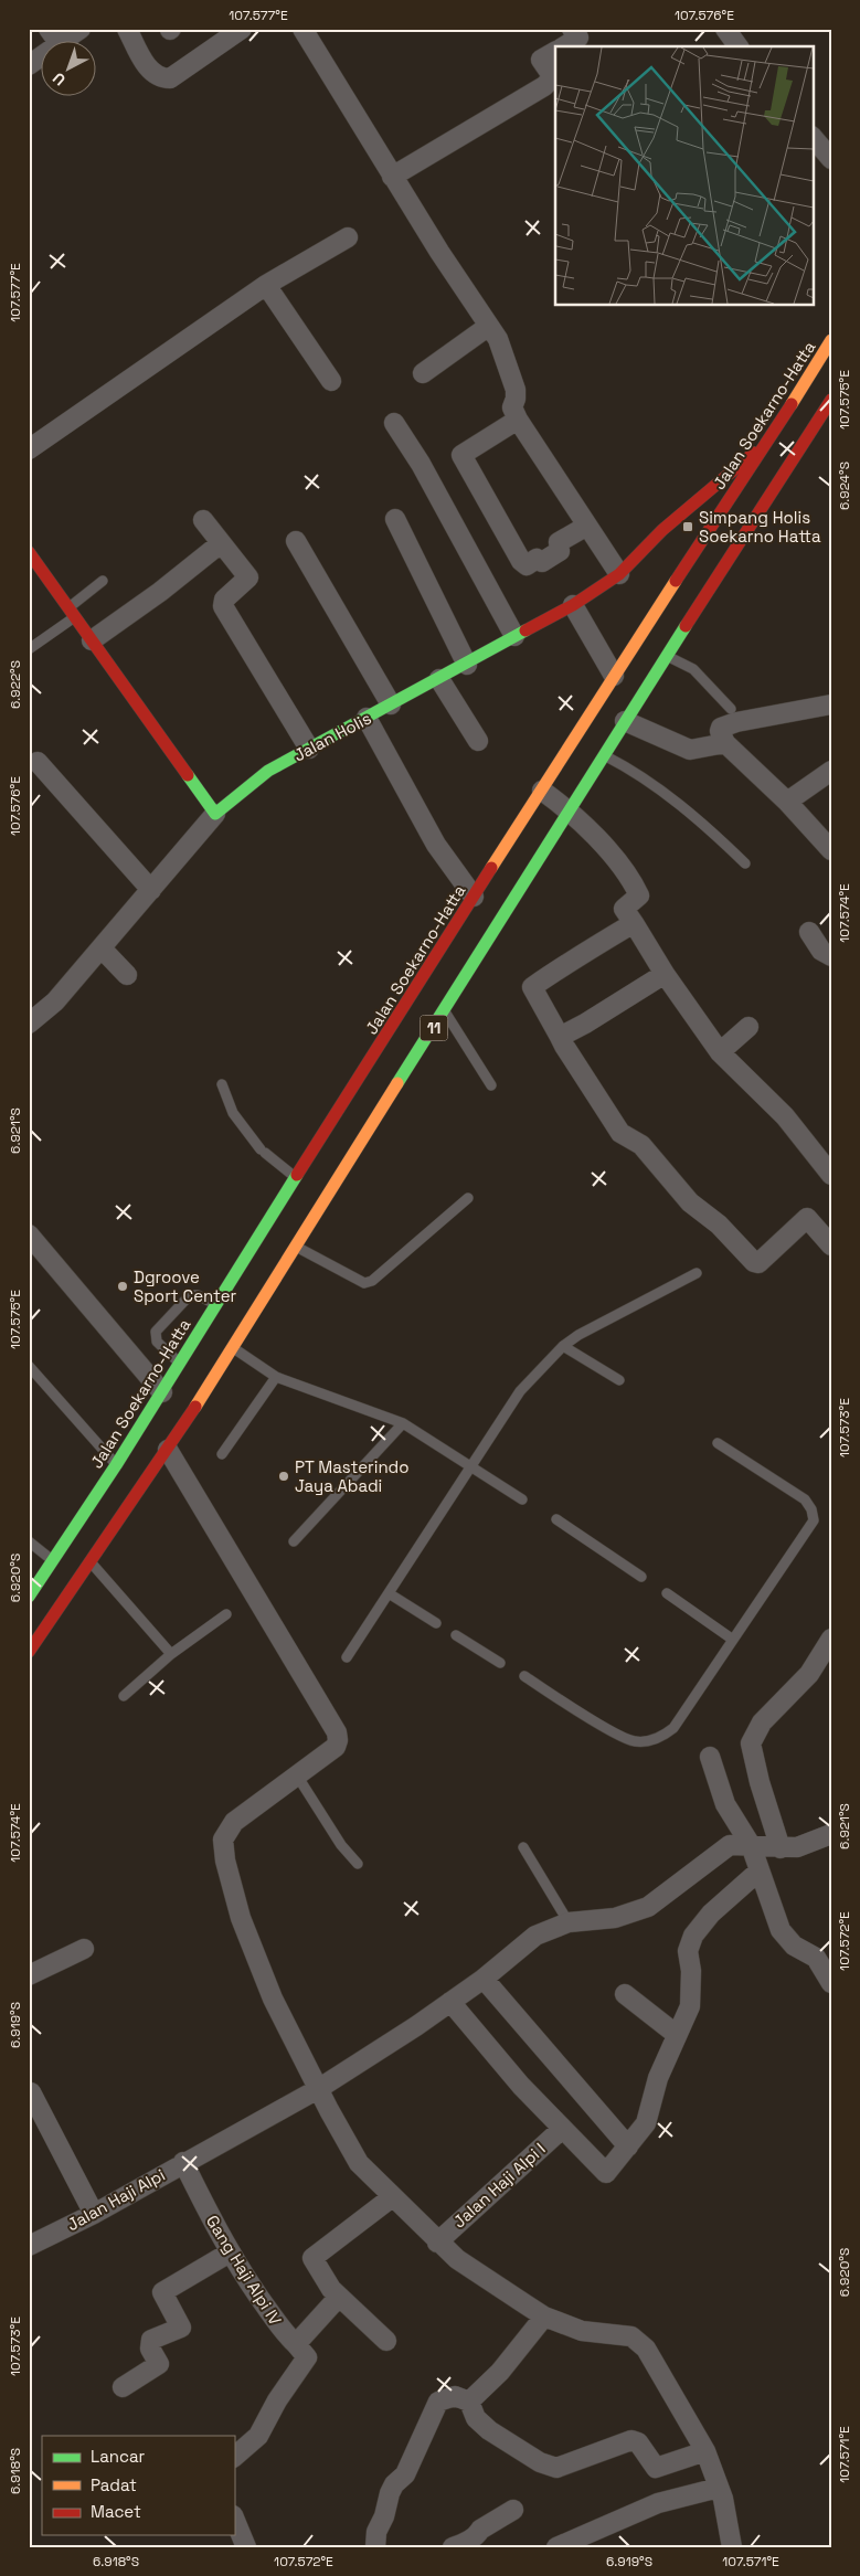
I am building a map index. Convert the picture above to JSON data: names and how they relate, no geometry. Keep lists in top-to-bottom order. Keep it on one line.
{"streets":{"main road":["Jalan Soekarno-Hatta","Jalan Holis","11"],"street":["Jalan Haji Alpi I","Jalan Haji Alpi","Gang Haji Alpi IV"]},"crossings":[["Jalan Soekarno-Hatta","Jalan Holis"],["Jalan Haji Alpi","Gang Haji Alpi IV"]],"places":{"transit":["Simpang Holis Soekarno Hatta"],"other":["Dgroove Sport Center","PT Masterindo Jaya Abadi"]},"legend":["Lancar","Padat","Macet"],"north":"bottom left","coordinates":["107.577°E","107.576°E","107.575°E","6.924°S","6.922°S","107.574°E","6.921°S","107.573°E","6.920°S","107.572°E","6.919°S","107.571°E","6.918°S"]}
